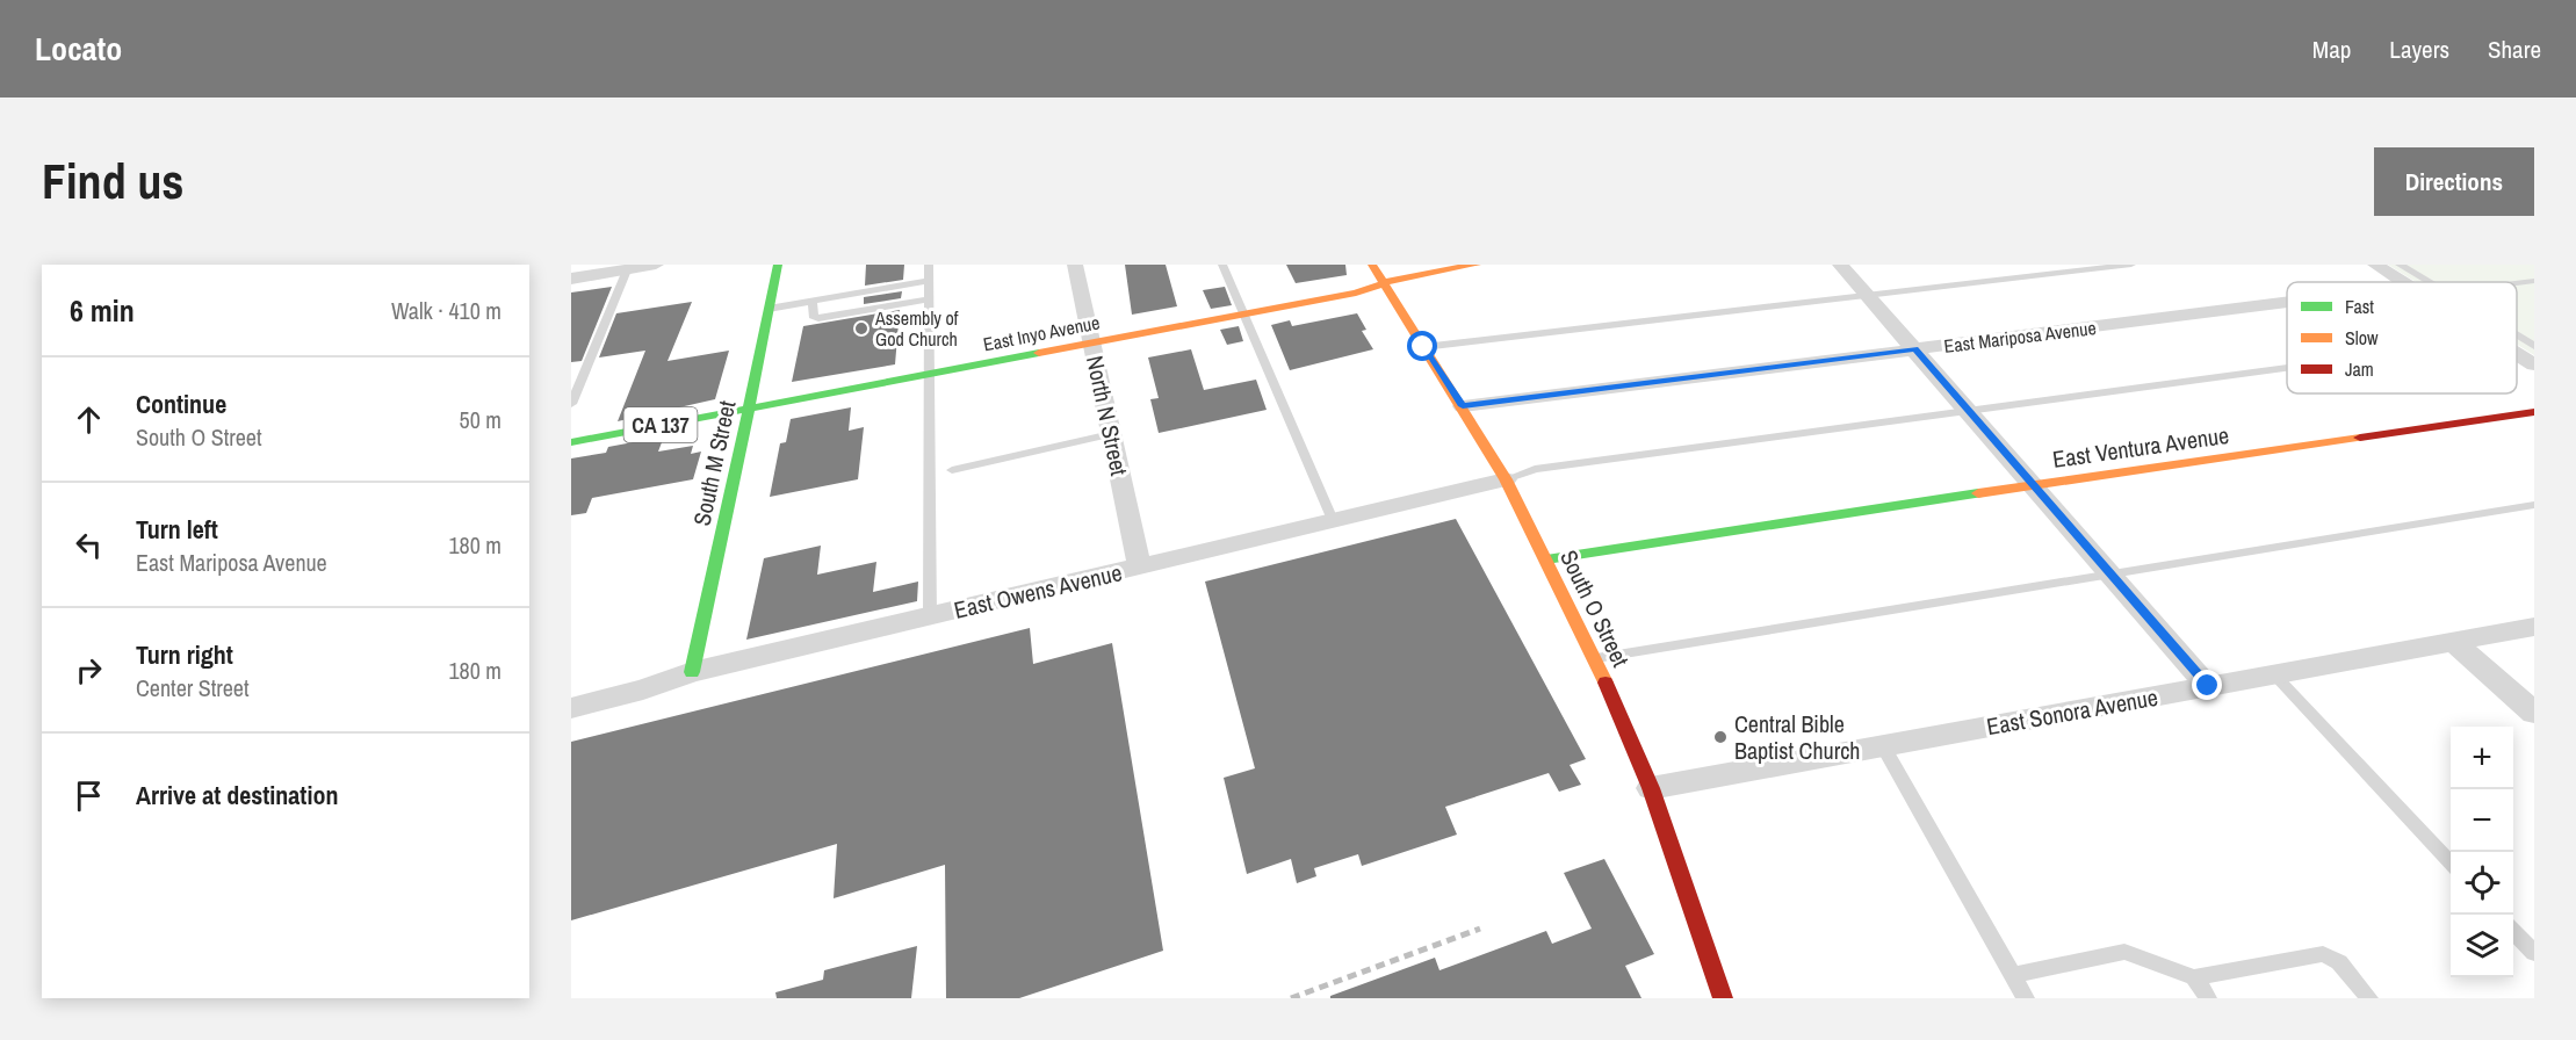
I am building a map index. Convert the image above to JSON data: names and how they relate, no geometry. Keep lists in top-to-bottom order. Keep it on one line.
{"streets":{"street":["East Inyo Avenue","East Mariposa Avenue","North N Street","CA 137","East Ventura Avenue","South M Street","East Owens Avenue","South O Street","East Sonora Avenue"]},"crossings":[["East Inyo Avenue","North N Street"],["East Inyo Avenue","South M Street"],["East Inyo Avenue","South O Street"],["East Mariposa Avenue","South O Street"],["North N Street","East Owens Avenue"],["East Ventura Avenue","South O Street"],["South M Street","East Owens Avenue"],["East Owens Avenue","South O Street"],["South O Street","East Sonora Avenue"]],"places":["Assembly of God Church","Central Bible Baptist Church"],"legend":["Fast","Slow","Jam"],"page":{"header":"Locato","nav":["Map","Layers","Share"],"buttons":"Directions","title":"Find us","heading":["6 min","Walk · 410 m"],"list":[["Continue","South O Street","50 m"],["Turn left","East Mariposa Avenue","180 m"],["Turn right","Center Street","180 m"],"Arrive at destination"],"map_buttons":["+","−"]}}
